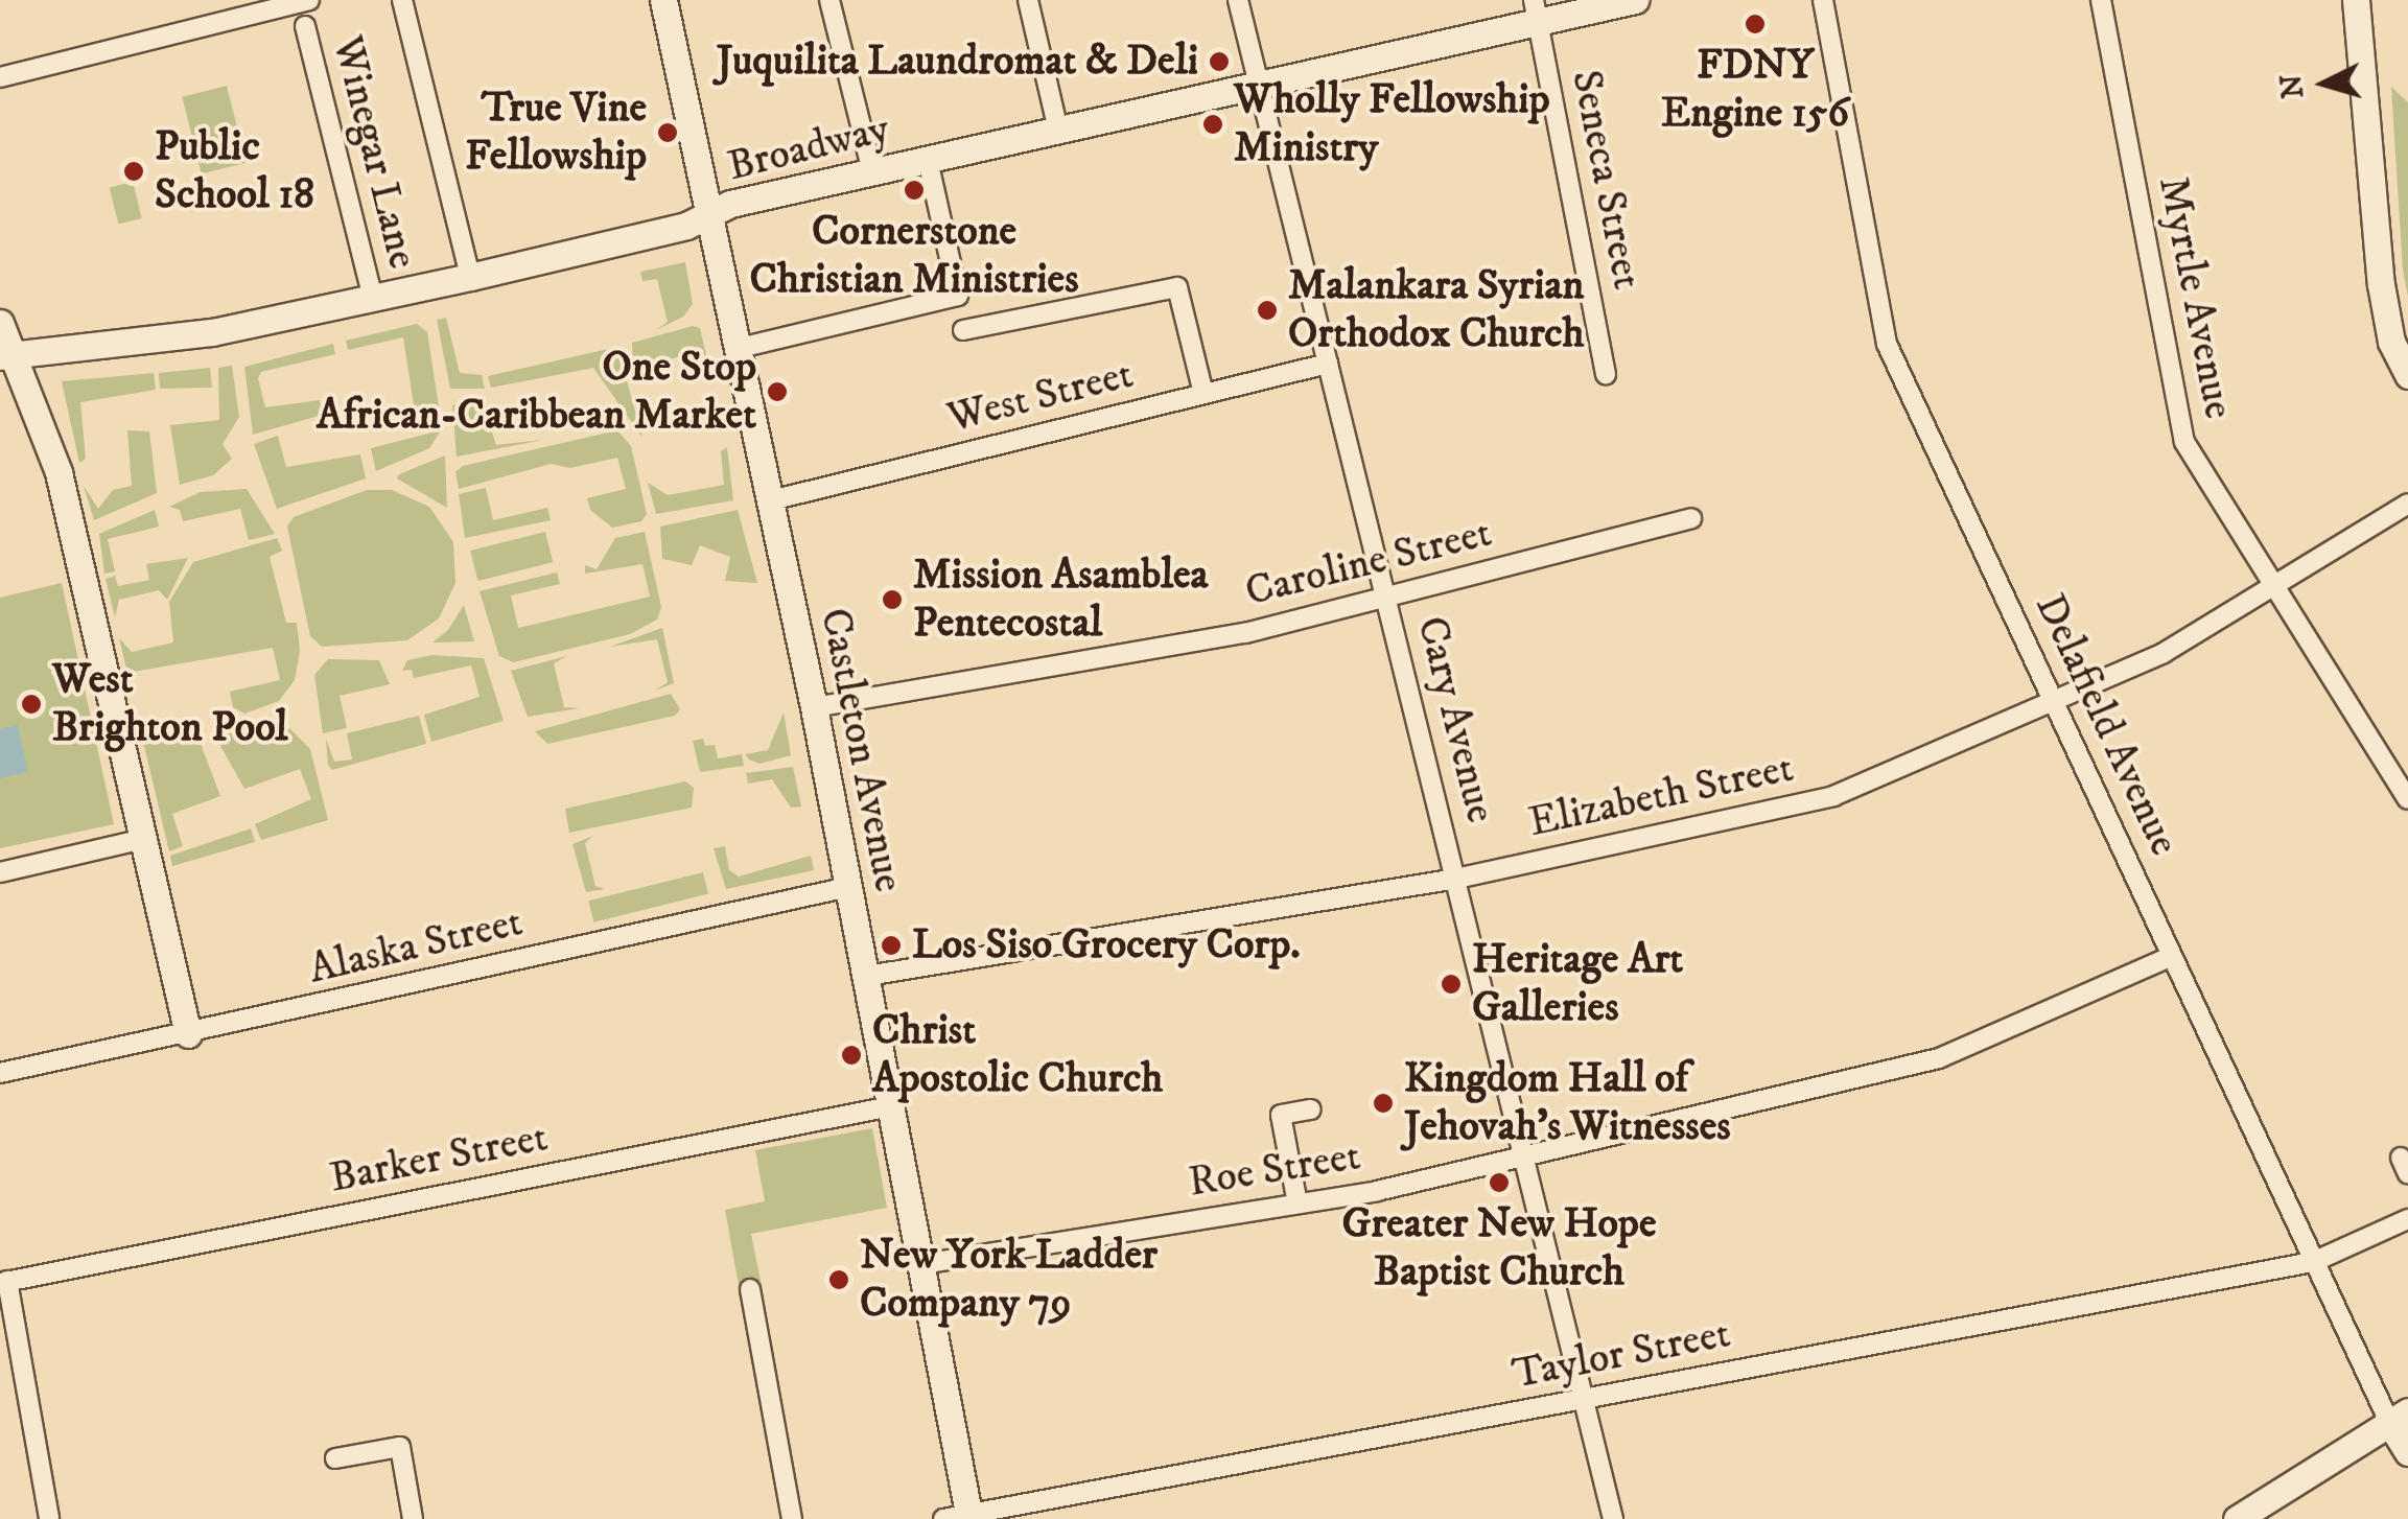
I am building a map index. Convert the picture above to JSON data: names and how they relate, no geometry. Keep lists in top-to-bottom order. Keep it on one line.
{"streets":{"street":["Broadway","Winegar Lane","Seneca Street","Myrtle Avenue","West Street","Caroline Street","Cary Avenue","Delafield Avenue","Castleton Avenue","Elizabeth Street","Alaska Street","Barker Street","Roe Street","Taylor Street"]},"crossings":[["Broadway","Winegar Lane"],["Broadway","Seneca Street"],["Broadway","Cary Avenue"],["Broadway","Castleton Avenue"],["Myrtle Avenue","Elizabeth Street"],["West Street","Cary Avenue"],["West Street","Castleton Avenue"],["Caroline Street","Cary Avenue"],["Caroline Street","Castleton Avenue"],["Cary Avenue","Elizabeth Street"],["Cary Avenue","Roe Street"],["Cary Avenue","Taylor Street"],["Delafield Avenue","Elizabeth Street"],["Delafield Avenue","Roe Street"],["Delafield Avenue","Taylor Street"],["Castleton Avenue","Elizabeth Street"],["Castleton Avenue","Alaska Street"],["Castleton Avenue","Barker Street"],["Castleton Avenue","Roe Street"],["Castleton Avenue","Taylor Street"]],"places":["FDNY Engine 156","Juquilita Laundromat & Deli","Wholly Fellowship Ministry","True Vine Fellowship","Public School 18","Cornerstone Christian Ministries","Malankara Syrian Orthodox Church","One Stop African-Caribbean Market","Mission Asamblea Pentecostal","West Brighton Pool","Los Siso Grocery Corp.","Heritage Art Galleries","Christ Apostolic Church","Kingdom Hall of Jehovah's Witnesses","Greater New Hope Baptist Church","New York Ladder Company 79"],"north":"left"}
